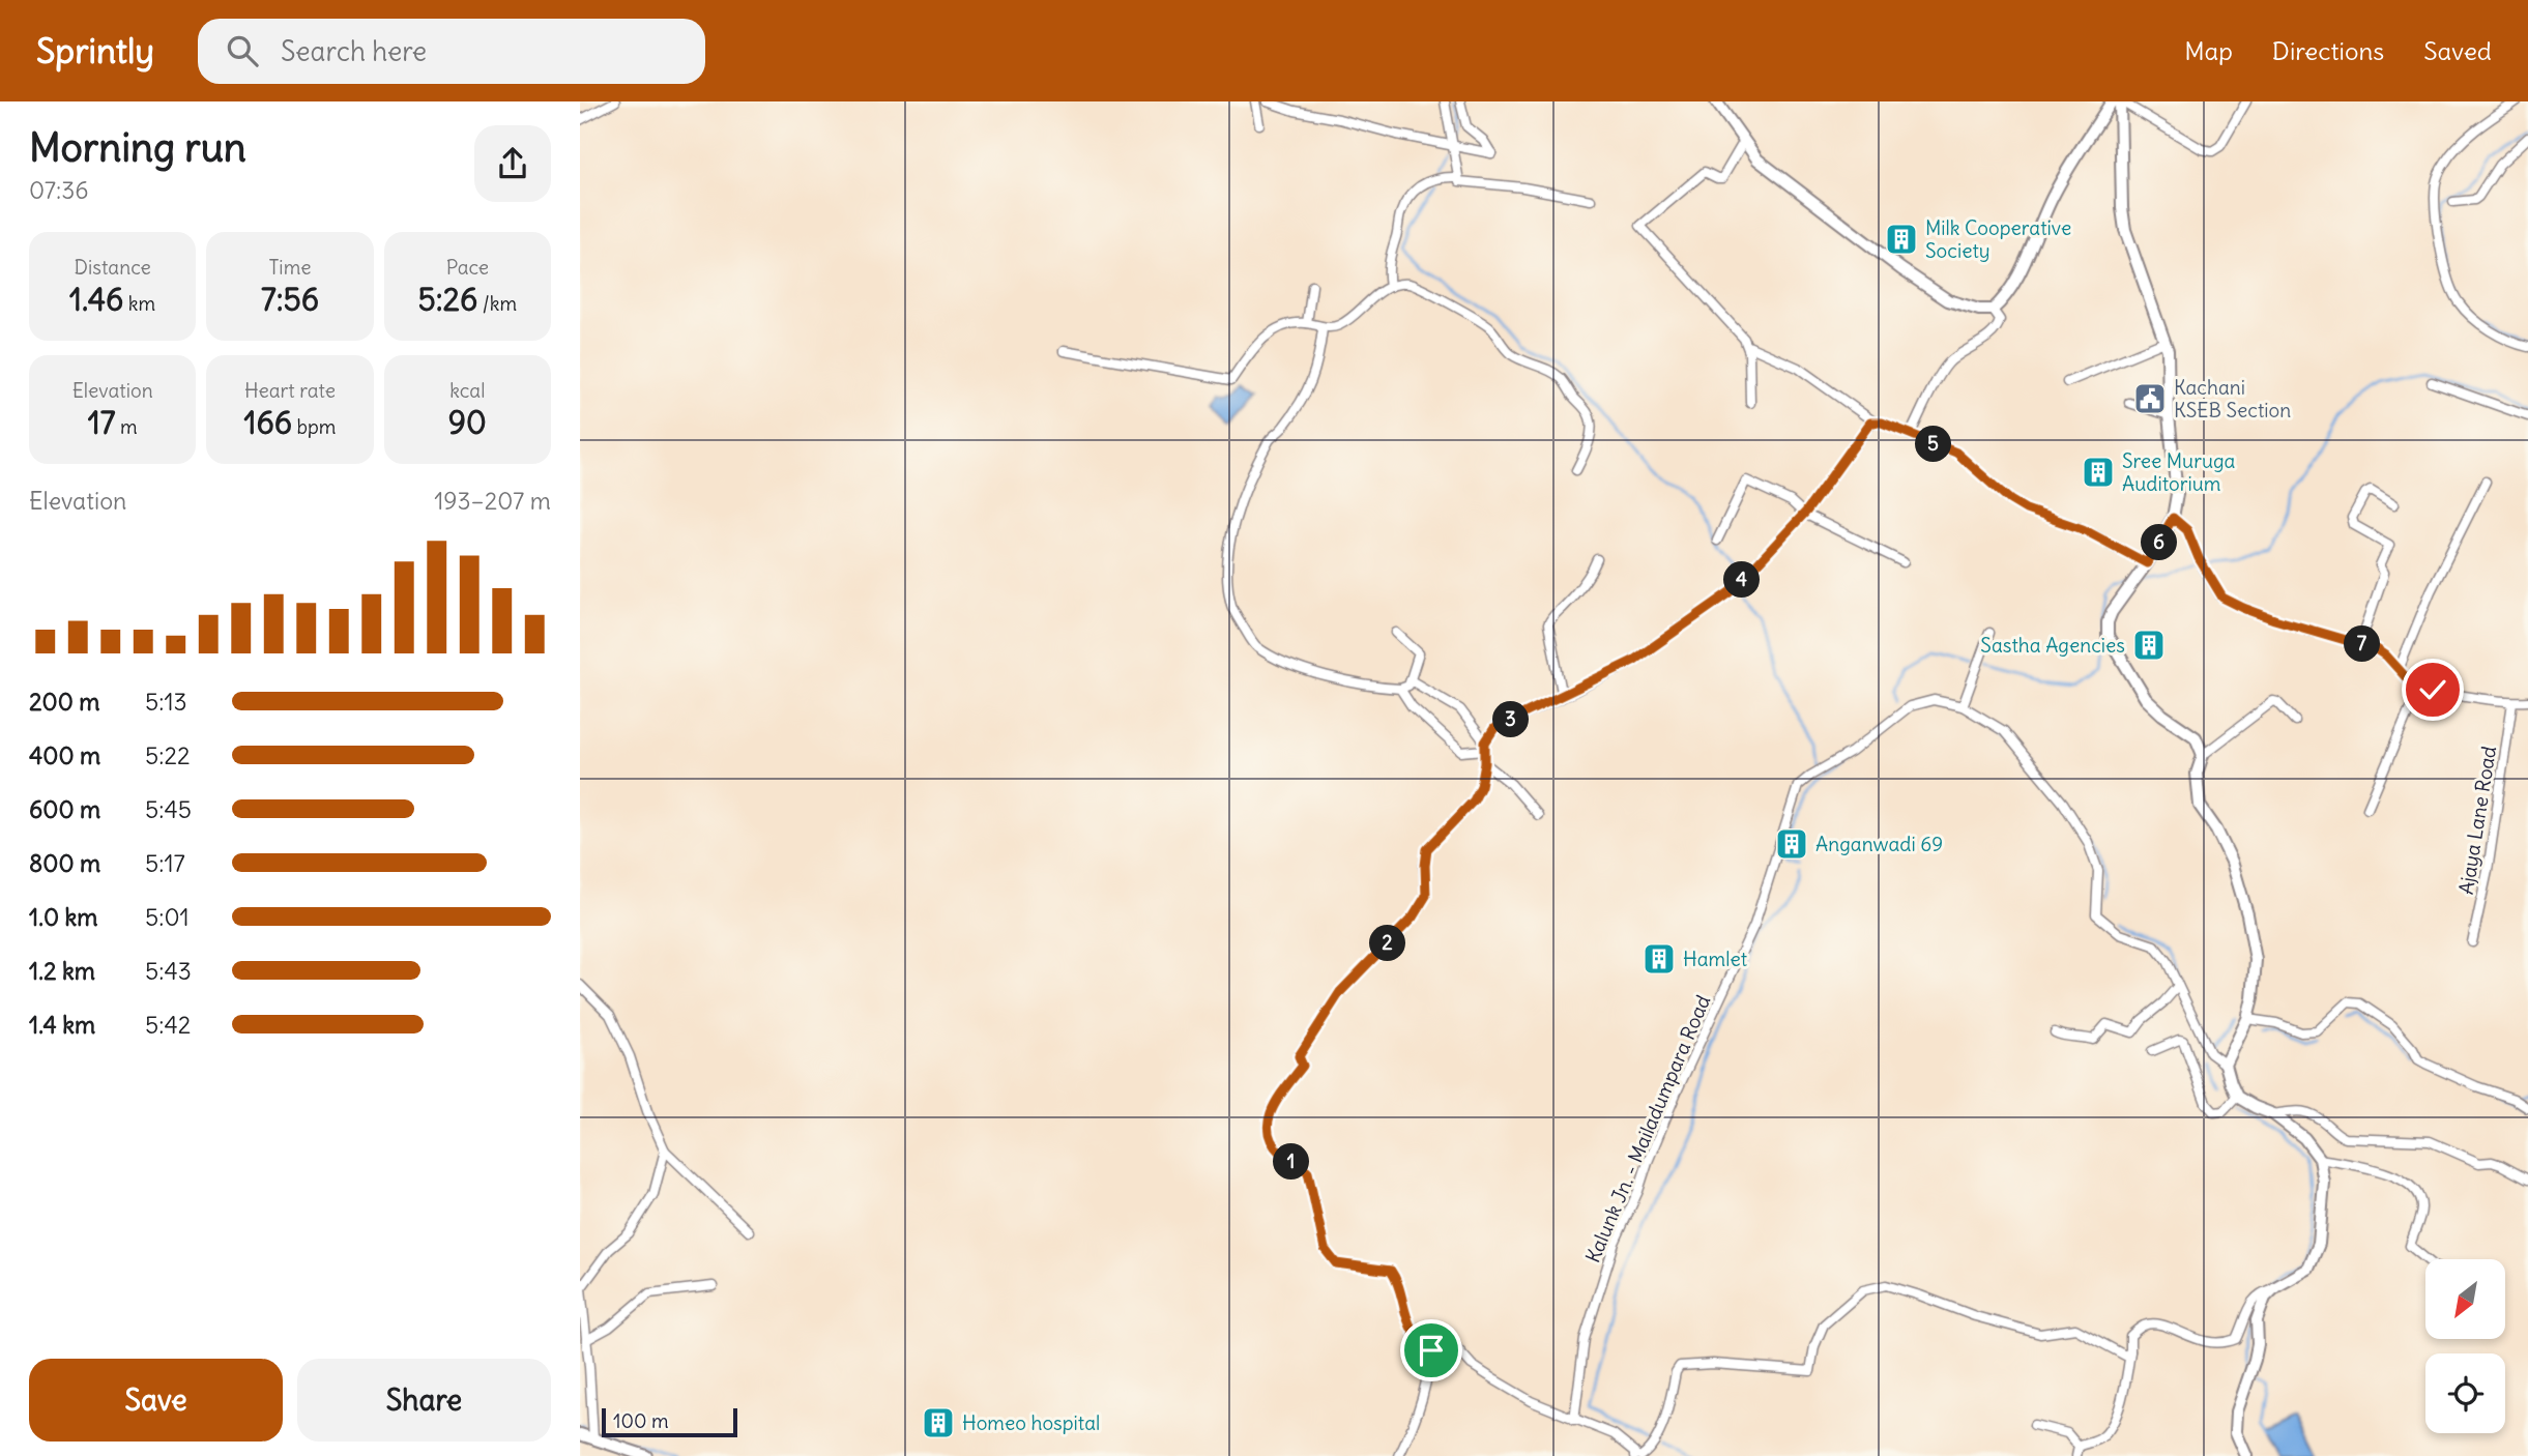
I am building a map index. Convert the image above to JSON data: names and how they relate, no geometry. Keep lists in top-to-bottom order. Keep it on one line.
{"streets":{"street":["Ajaya Lane Road","Kalunk Jn. - Mailadumpara Road"]},"places":{"building":["Milk Cooperative Society","Sree Muruga Auditorium","Sastha Agencies","Anganwadi 69","Hamlet","Homeo hospital"],"public building":["Kachani KSEB Section"]},"scale_bar":"100 m","north":"bottom left","page":{"header":"Sprintly","search":"Search here","nav":["Map","Directions","Saved"],"heading":["Morning run","07:36"],"stats":[["Distance","1.46 km"],["Time","7:56"],["Pace","5:26 /km"],["Elevation","17 m"],["Heart rate","166 bpm"],["kcal","90"]],"pins":["5","6","4","7","3","2","1"],"chart":["Elevation","193–207 m"],"list":[{"name":"200 m","note":"5:13"},{"name":"400 m","note":"5:22"},{"name":"600 m","note":"5:45"},{"name":"800 m","note":"5:17"},{"name":"1.0 km","note":"5:01"},{"name":"1.2 km","note":"5:43"},{"name":"1.4 km","note":"5:42"}],"buttons":["Save","Share"],"scale":"100 m"}}
